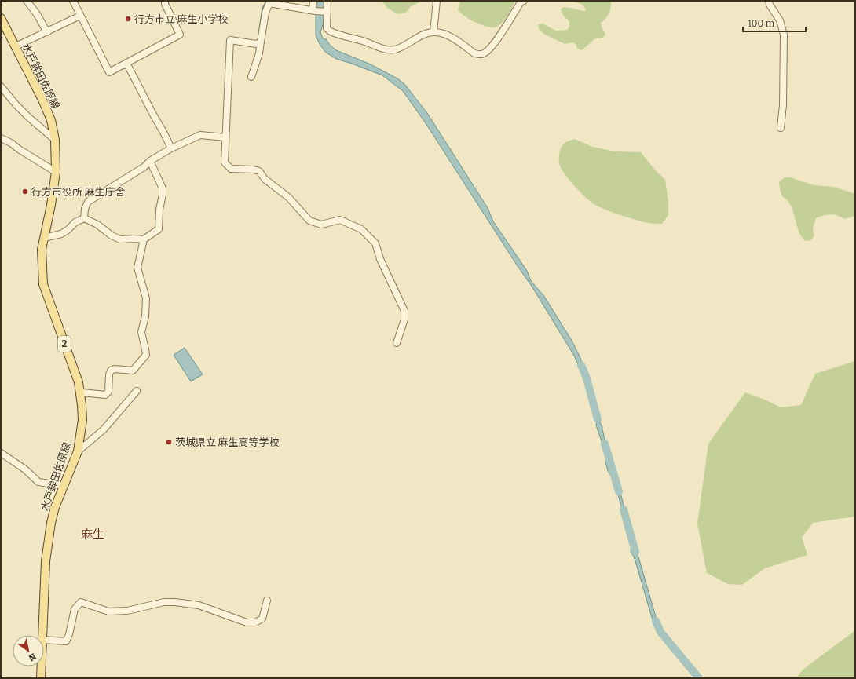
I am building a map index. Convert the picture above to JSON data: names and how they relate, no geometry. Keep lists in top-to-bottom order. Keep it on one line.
{"streets":{"main road":["水戸鉾田佐原線","2"]},"districts":["麻生"],"places":["行方市立 麻生小学校","行方市役所 麻生庁舎","茨城県立 麻生高等学校"],"scale_bar":"100 m","north":"bottom right"}
